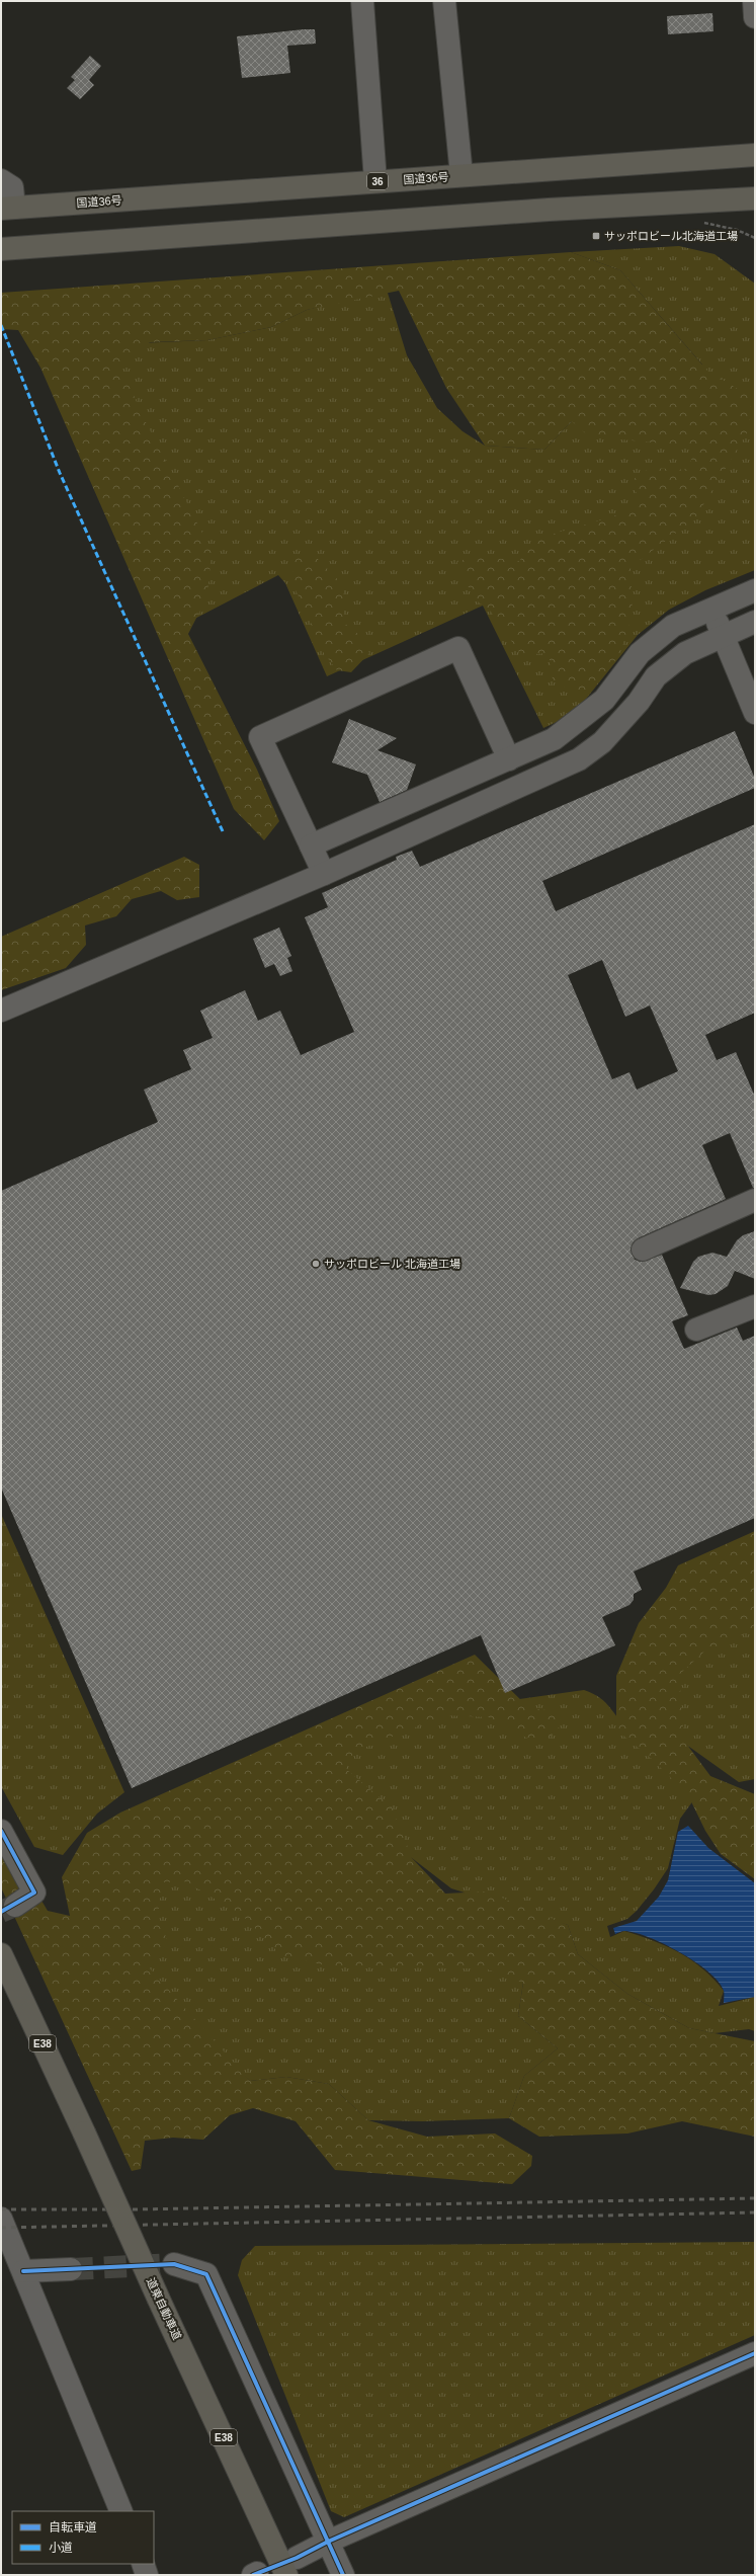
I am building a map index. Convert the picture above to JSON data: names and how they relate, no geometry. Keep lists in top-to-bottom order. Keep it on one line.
{"streets":{"highway":["国道36号","36","E38","道東自動車道"]},"places":{"transit":["サッポロビール北海道工場"],"other":["サッポロビール 北海道工場"]},"legend":["自転車道","小道"]}
